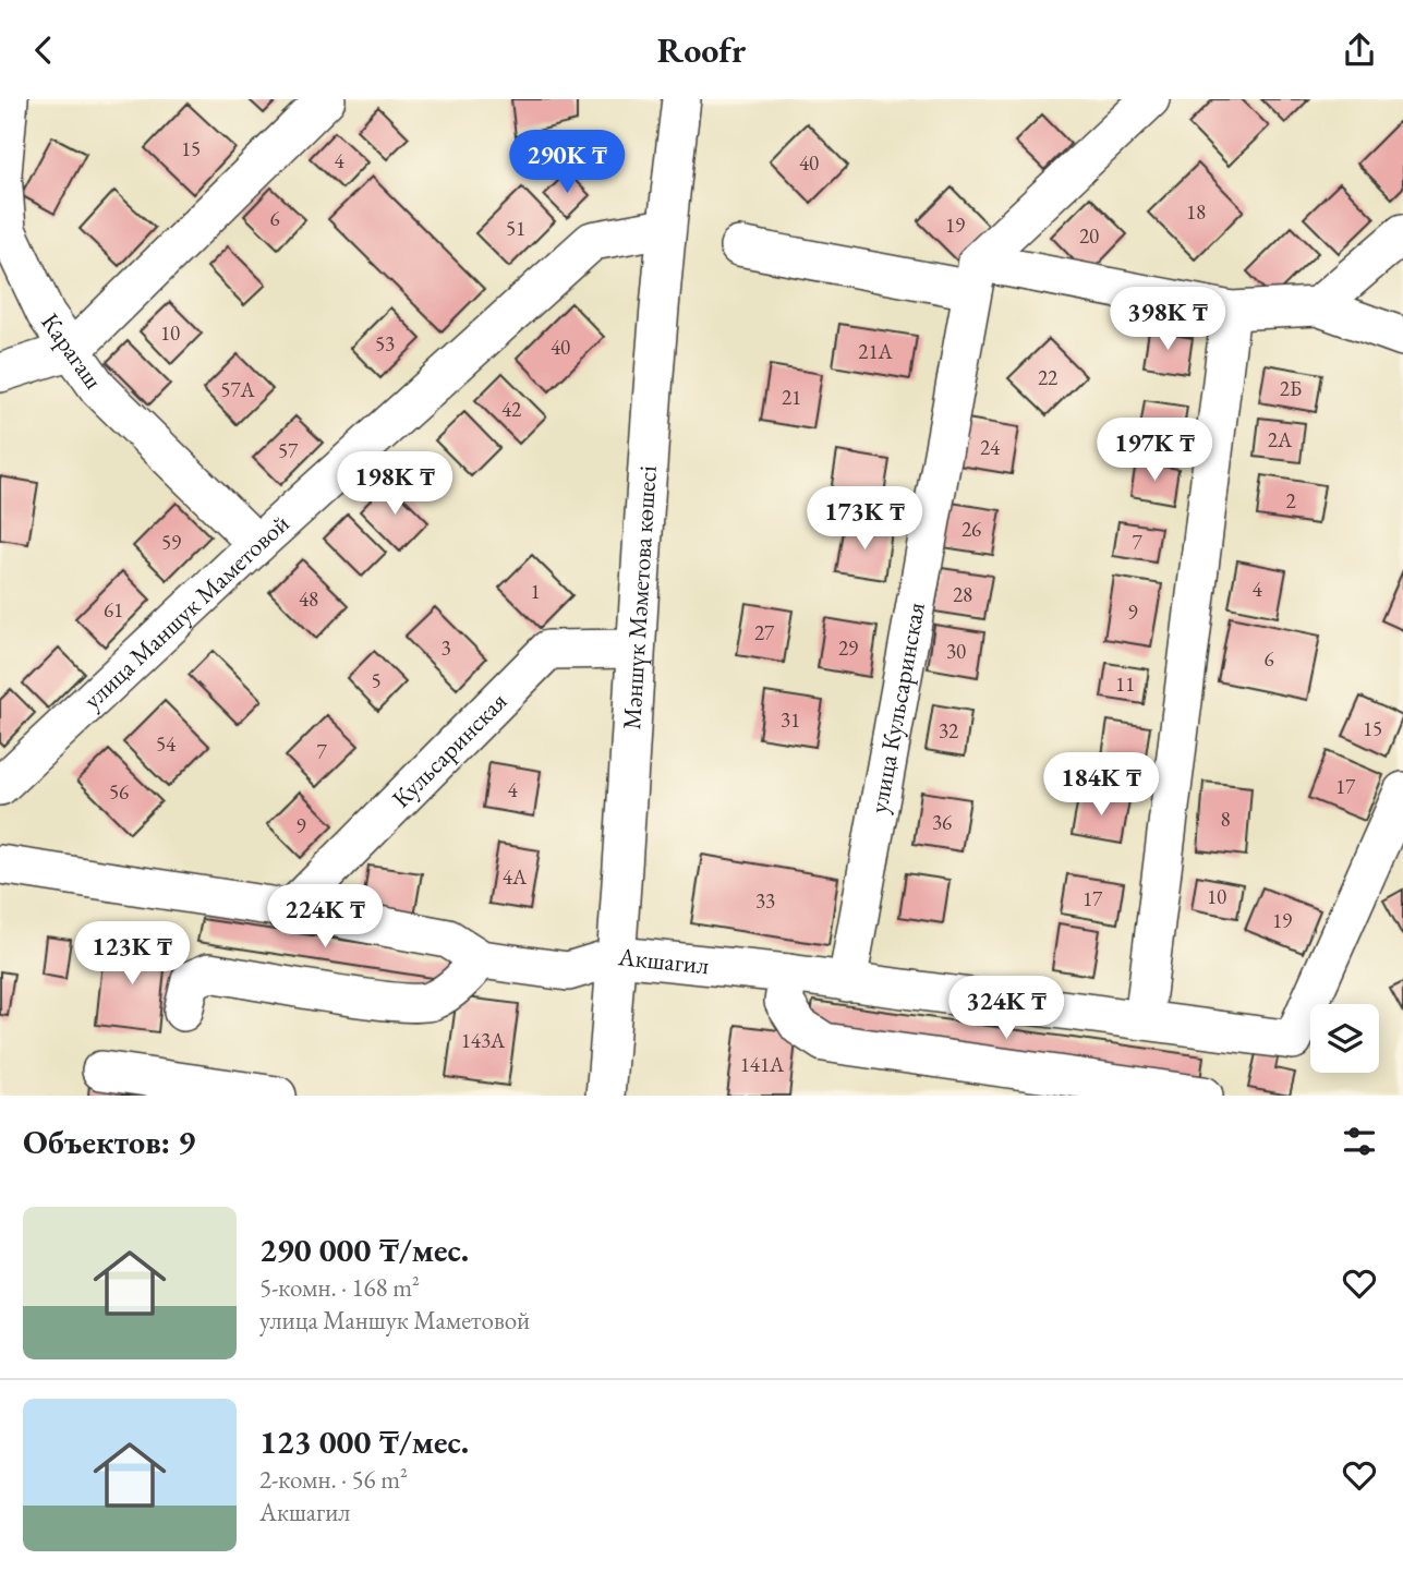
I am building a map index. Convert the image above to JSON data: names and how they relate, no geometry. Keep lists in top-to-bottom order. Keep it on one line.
{"streets":{"street":["Карагаш","Мәншүк Мәметова көшесі","улица Маншук Маметовой","улица Кульсаринская","Кульсаринская","Акшагил"]},"crossings":[["Карагаш","улица Маншук Маметовой"],["Мәншүк Мәметова көшесі","улица Маншук Маметовой"],["Мәншүк Мәметова көшесі","Кульсаринская"],["Мәншүк Мәметова көшесі","Акшагил"],["улица Кульсаринская","Акшагил"],["Кульсаринская","Акшагил"]],"house_numbers":["15","4","40","18","6","19","51","20","10","53","40","21А","22","2Б","57А","21","42","2А","24","57","2","26","59","7","4","1","28","48","61","9","27","3","29","30","6","5","11","31","15","32","54","7","17","4","56","8","36","9","4А","10","17","33","19","143А","141А"],"page":{"header":"Roofr","price":["290K ₸","398K ₸","197K ₸","198K ₸","173K ₸","184K ₸","224K ₸","123K ₸","324K ₸"],"heading":"Объектов: 9","list":[{"name":"290 000 ₸/мес.","note":"5-комн. · 168 m² · улица Маншук Маметовой"},{"name":"123 000 ₸/мес.","note":"2-комн. · 56 m² · Акшагил"}]}}
